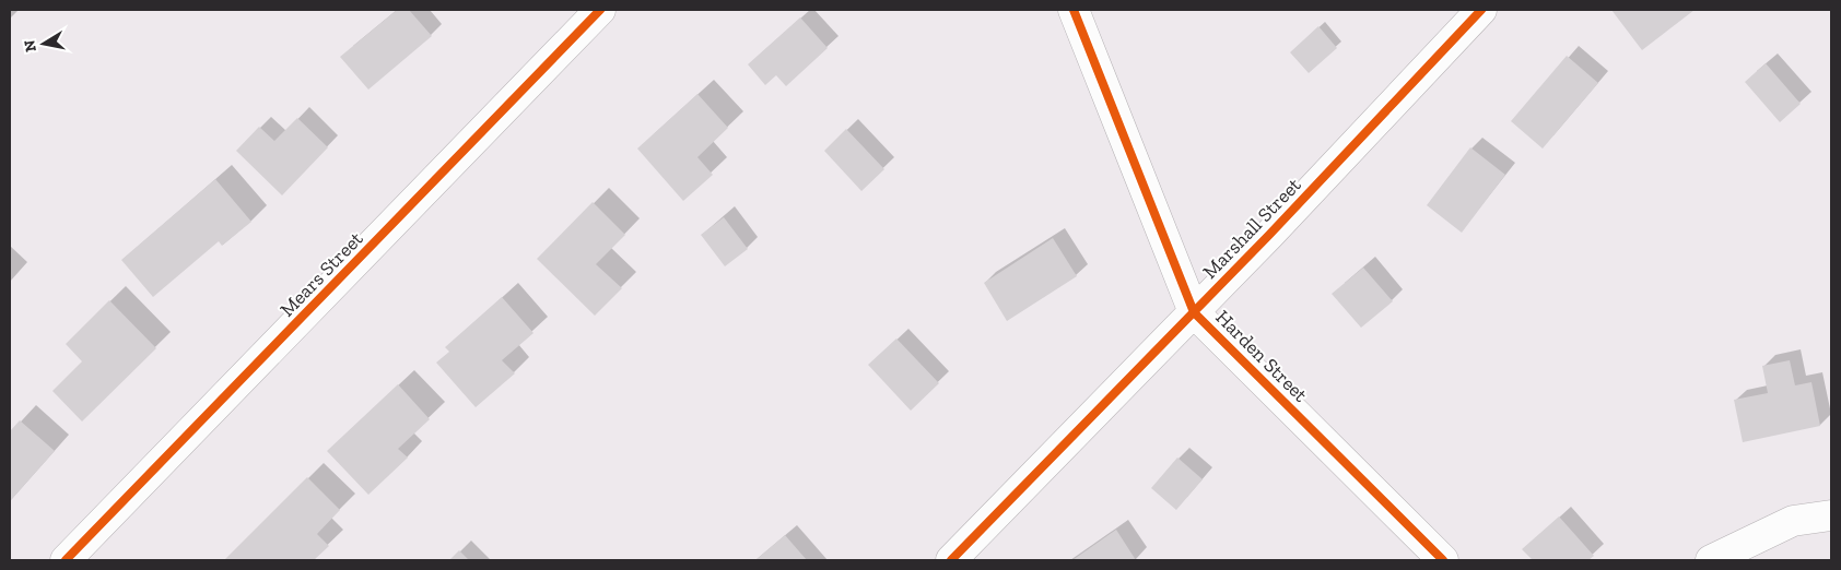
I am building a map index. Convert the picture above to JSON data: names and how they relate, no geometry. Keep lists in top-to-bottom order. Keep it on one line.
{"streets":{"street":["Marshall Street","Mears Street","Harden Street"]},"crossings":[["Marshall Street","Harden Street"]],"north":"left"}
